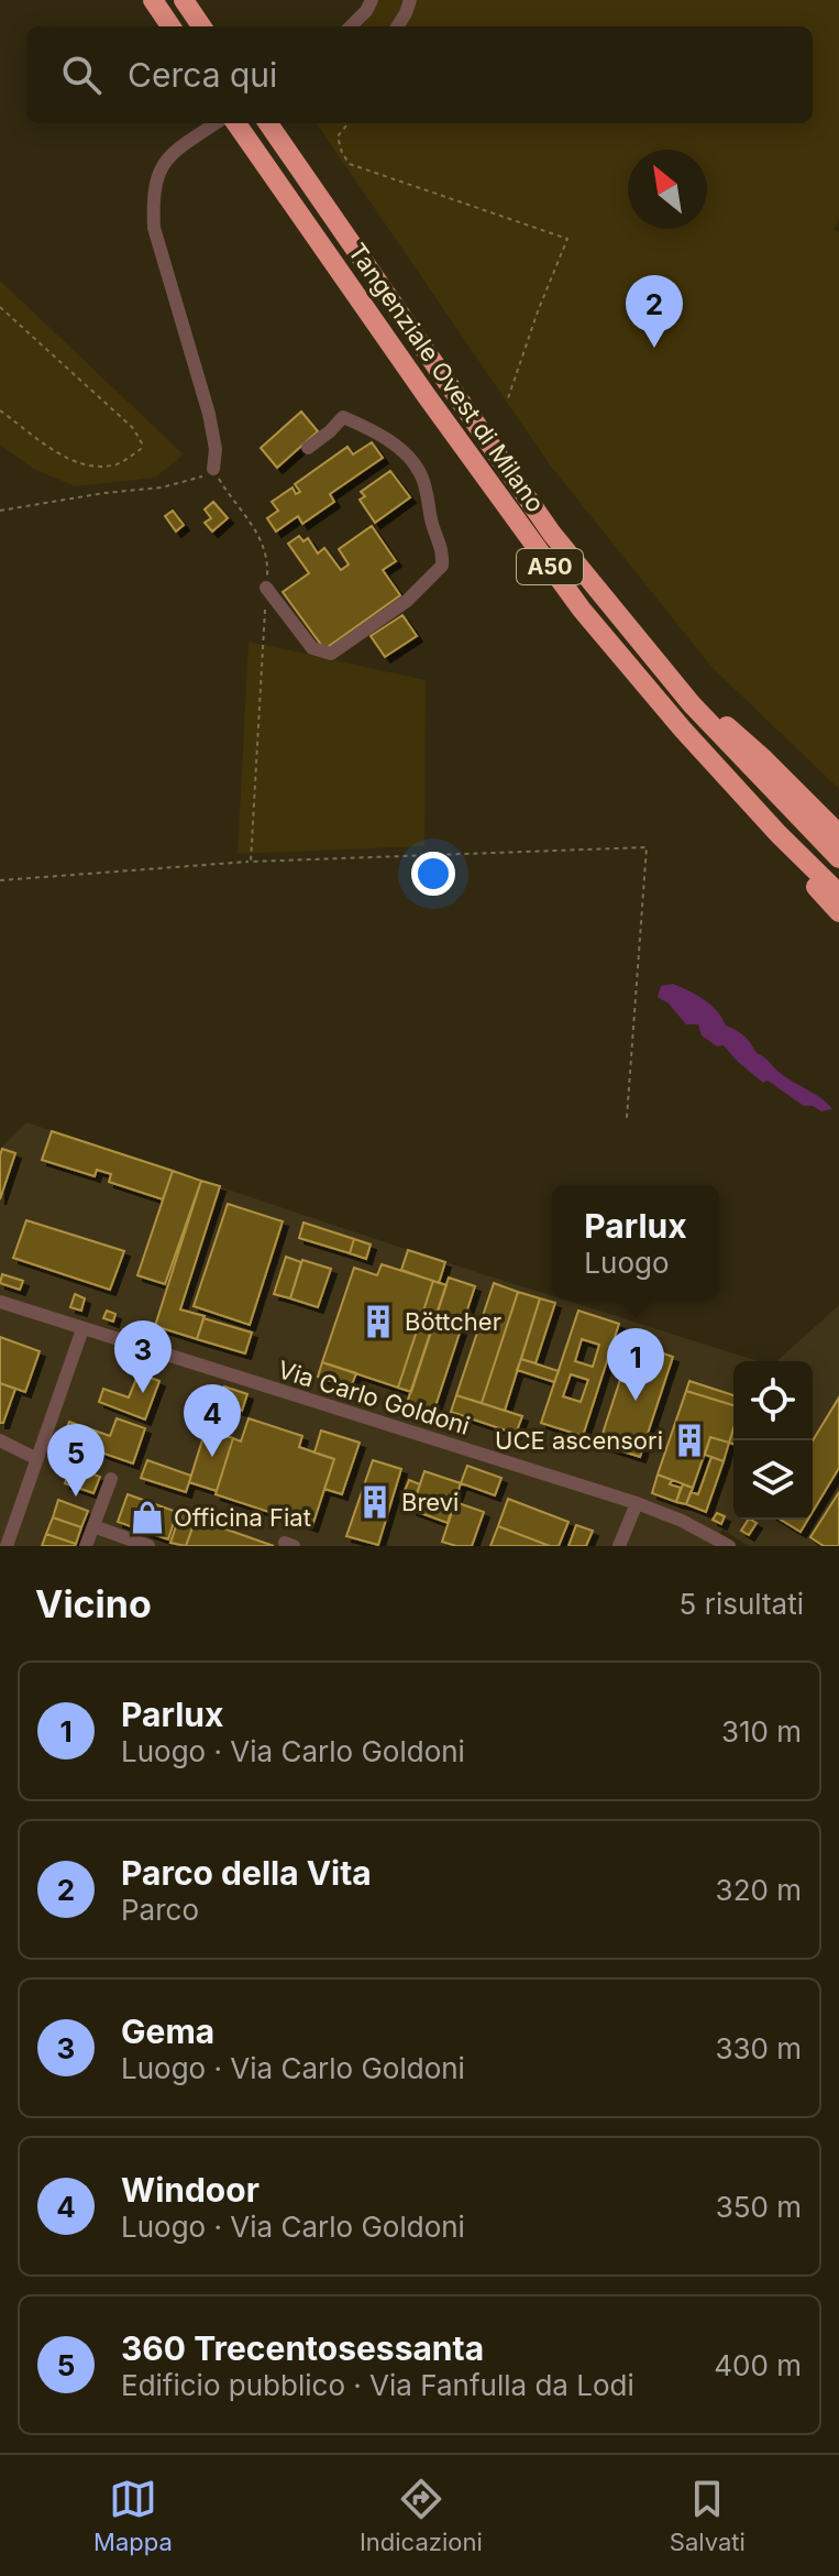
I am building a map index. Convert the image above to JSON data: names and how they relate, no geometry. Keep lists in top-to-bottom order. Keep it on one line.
{"streets":{"highway":["Tangenziale Ovest di Milano","A50"],"street":["Via Carlo Goldoni"]},"places":{"building":["Böttcher","UCE ascensori","Brevi"],"shop":["Officina Fiat"]},"north":"top left","page":{"search":"Cerca qui","pins":["2","3","1","4","5"],"popup":["Parlux","Luogo"],"heading":["Vicino","5 risultati"],"list":[{"mark":"1","name":"Parlux","note":"Luogo · Via Carlo Goldoni","value":"310 m"},{"mark":"2","name":"Parco della Vita","note":"Parco","value":"320 m"},{"mark":"3","name":"Gema","note":"Luogo · Via Carlo Goldoni","value":"330 m"},{"mark":"4","name":"Windoor","note":"Luogo · Via Carlo Goldoni","value":"350 m"},{"mark":"5","name":"360 Trecentosessanta","note":"Edificio pubblico · Via Fanfulla da Lodi","value":"400 m"}],"nav":["Mappa","Indicazioni","Salvati"]}}
